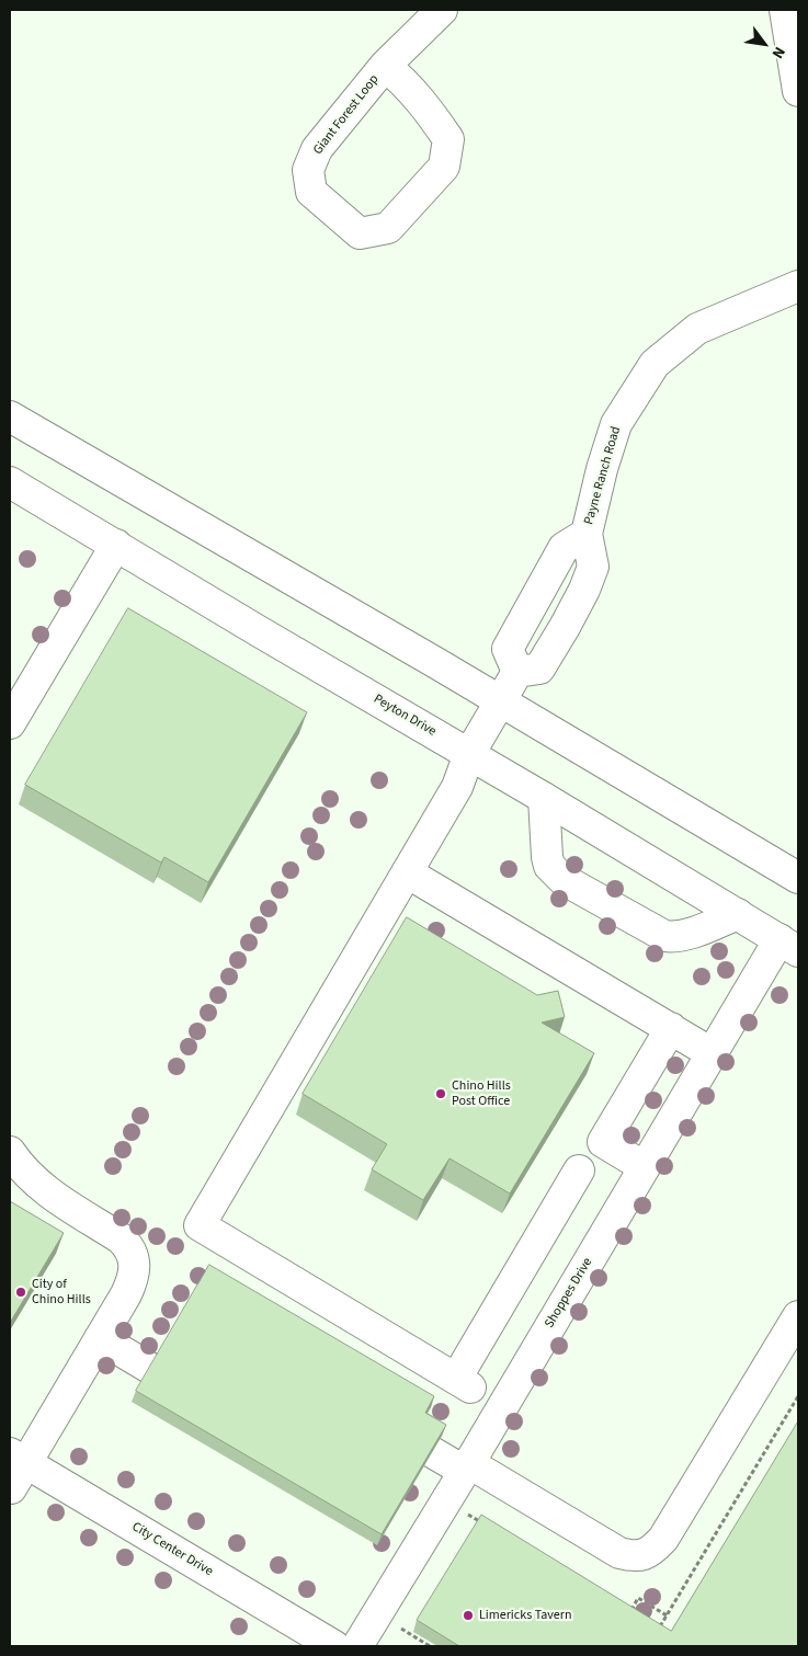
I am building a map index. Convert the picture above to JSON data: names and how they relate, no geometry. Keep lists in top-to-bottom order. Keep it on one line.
{"streets":{"street":["Giant Forest Loop","Payne Ranch Road","Peyton Drive","Shoppes Drive","City Center Drive"]},"crossings":[["Payne Ranch Road","Peyton Drive"],["Peyton Drive","Shoppes Drive"]],"places":["Chino Hills Post Office","City of Chino Hills","Limericks Tavern"],"north":"bottom right"}
